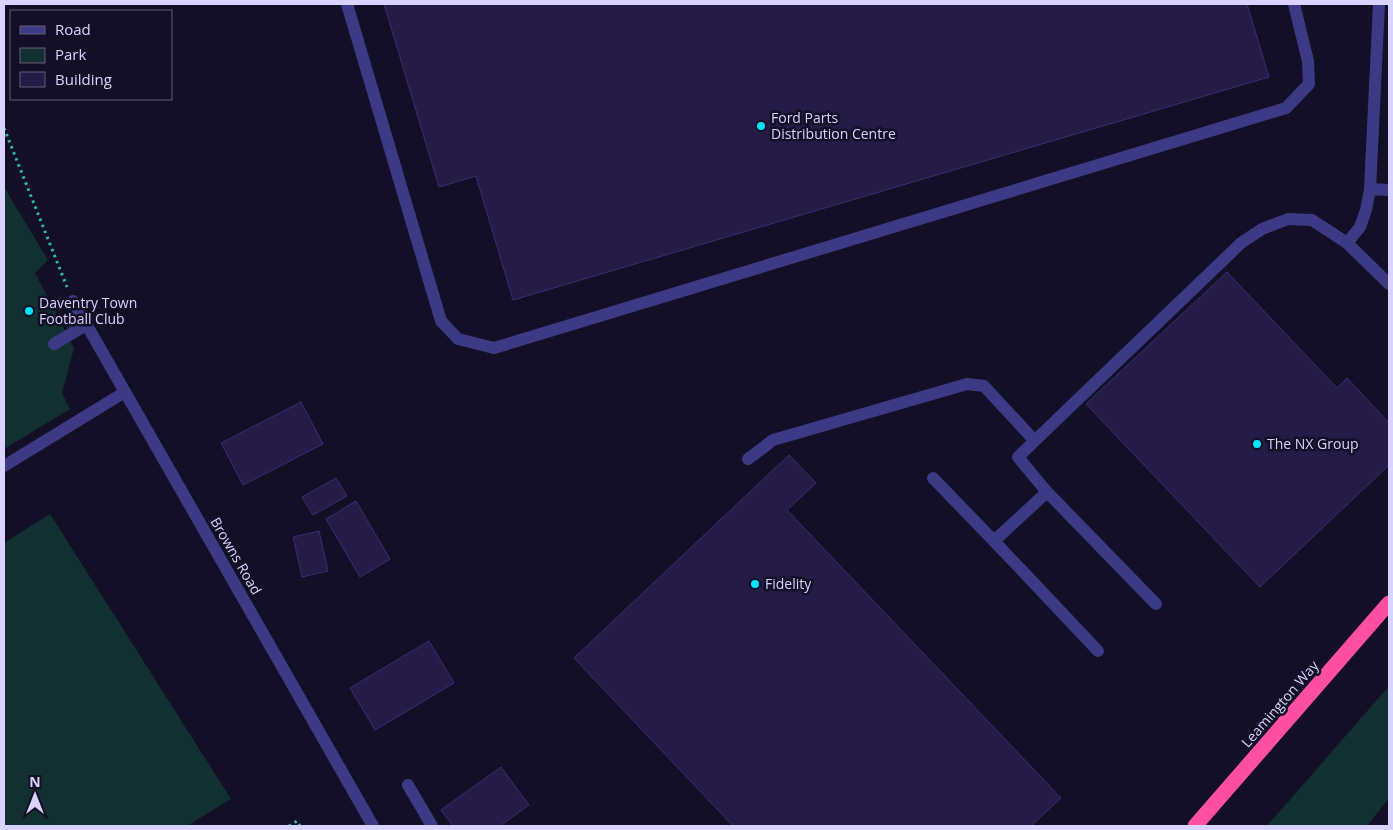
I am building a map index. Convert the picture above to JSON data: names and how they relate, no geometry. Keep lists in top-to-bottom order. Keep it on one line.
{"streets":{"highway":["Leamington Way"],"street":["Browns Road"]},"places":["Ford Parts Distribution Centre","Daventry Town Football Club","The NX Group","Fidelity"],"legend":["Road","Park","Building"],"north":"top"}
